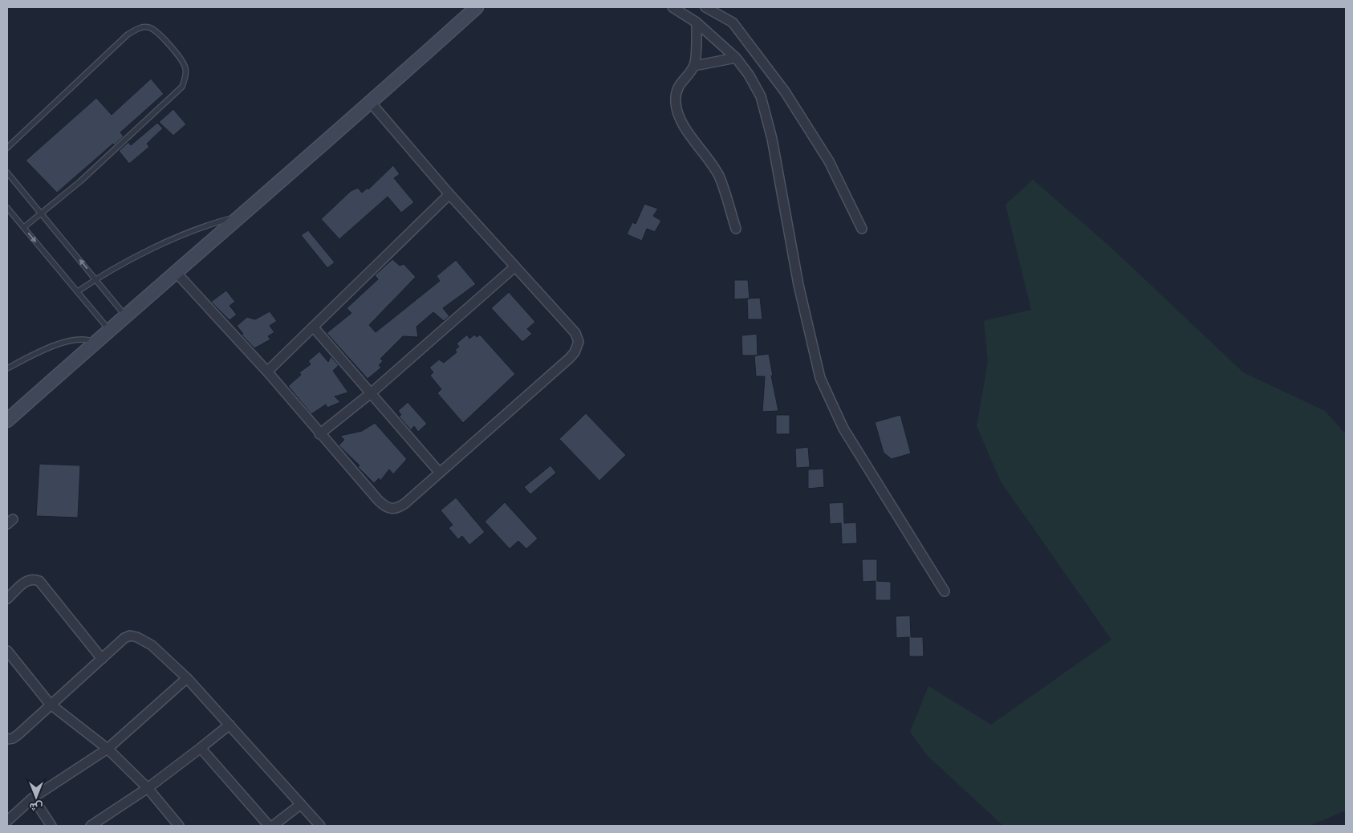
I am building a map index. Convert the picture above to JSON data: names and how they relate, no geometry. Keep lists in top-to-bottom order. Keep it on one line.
{"north":"bottom"}
